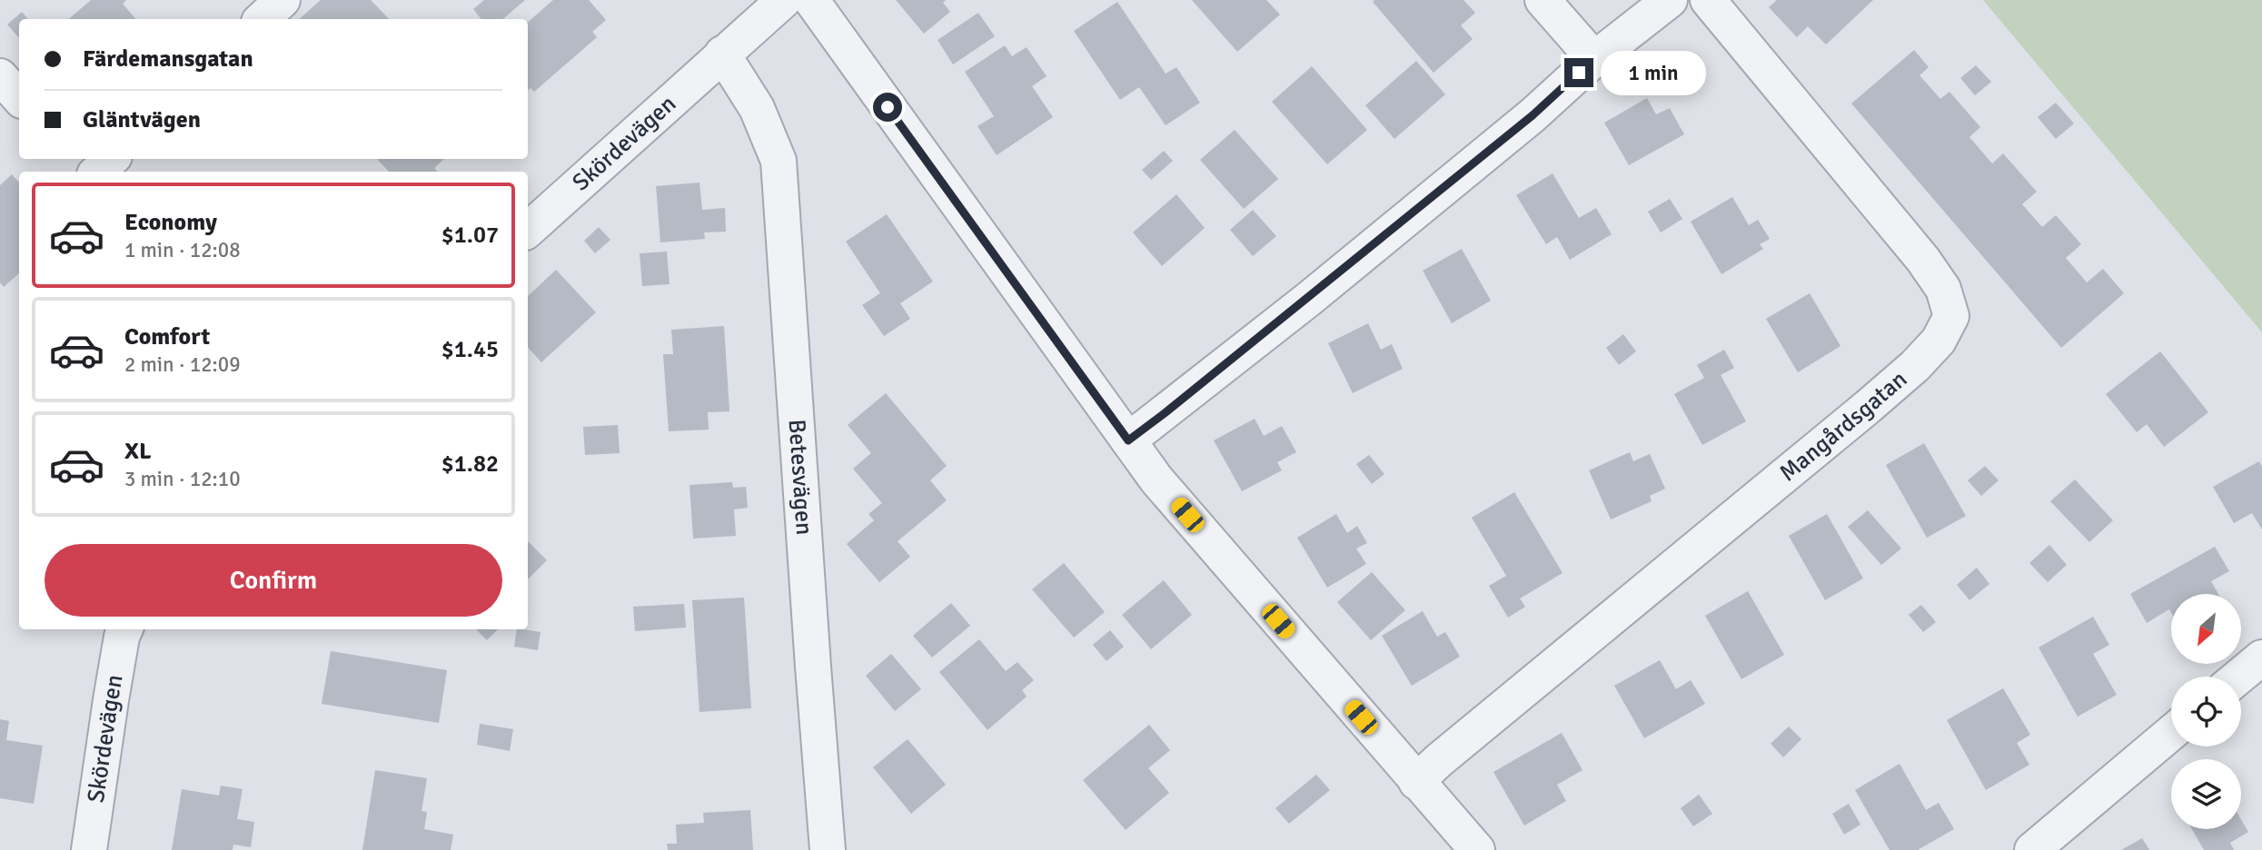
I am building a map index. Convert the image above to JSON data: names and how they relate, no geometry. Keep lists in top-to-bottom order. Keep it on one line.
{"streets":{"street":["Skördevägen","Mangårdsgatan","Betesvägen"]},"crossings":[["Skördevägen","Betesvägen"]],"north":"bottom left","page":{"banner":["Färdemansgatan","Gläntvägen"],"bubble":"1 min","list":[{"name":"Economy","note":"1 min · 12:08","value":"$1.07"},{"name":"Comfort","note":"2 min · 12:09","value":"$1.45"},{"name":"XL","note":"3 min · 12:10","value":"$1.82"}],"buttons":"Confirm"}}
